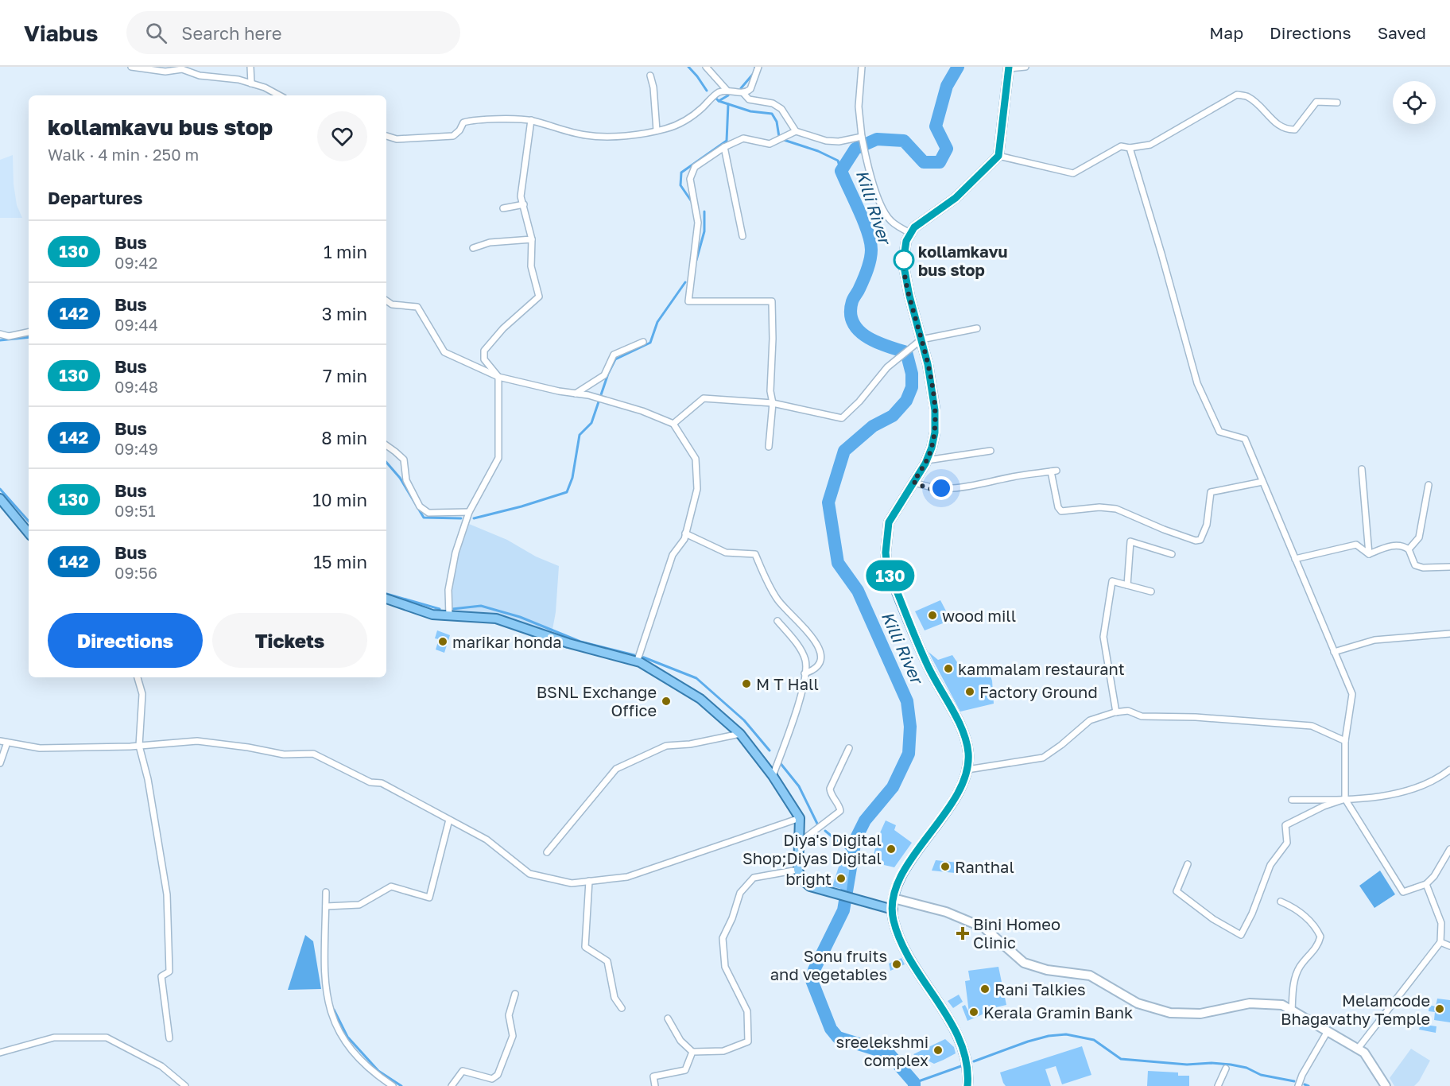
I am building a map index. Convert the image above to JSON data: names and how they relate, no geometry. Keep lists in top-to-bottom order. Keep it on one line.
{"water":["Killi River"],"places":{"other":["kollamkavu bus stop","wood mill","marikar honda","kammalam restaurant","M T Hall","Factory Ground","BSNL Exchange Office","Diya's Digital Shop;Diyas Digital","Ranthal","bright","Sonu fruits and vegetables","Rani Talkies","Melamcode Bhagavathy Temple","Kerala Gramin Bank","sreelekshmi complex"],"health":["Bini Homeo Clinic"]},"lines":["bus line 130"],"page":{"header":"Viabus","search":"Search here","nav":["Map","Directions","Saved"],"on_map":"130","heading":[["kollamkavu bus stop","Walk · 4 min · 250 m"],"Departures"],"list":[{"mark":"130","name":"Bus","note":"09:42","value":"1 min"},{"mark":"142","name":"Bus","note":"09:44","value":"3 min"},{"mark":"130","name":"Bus","note":"09:48","value":"7 min"},{"mark":"142","name":"Bus","note":"09:49","value":"8 min"},{"mark":"130","name":"Bus","note":"09:51","value":"10 min"},{"mark":"142","name":"Bus","note":"09:56","value":"15 min"}],"buttons":["Directions","Tickets"]}}
